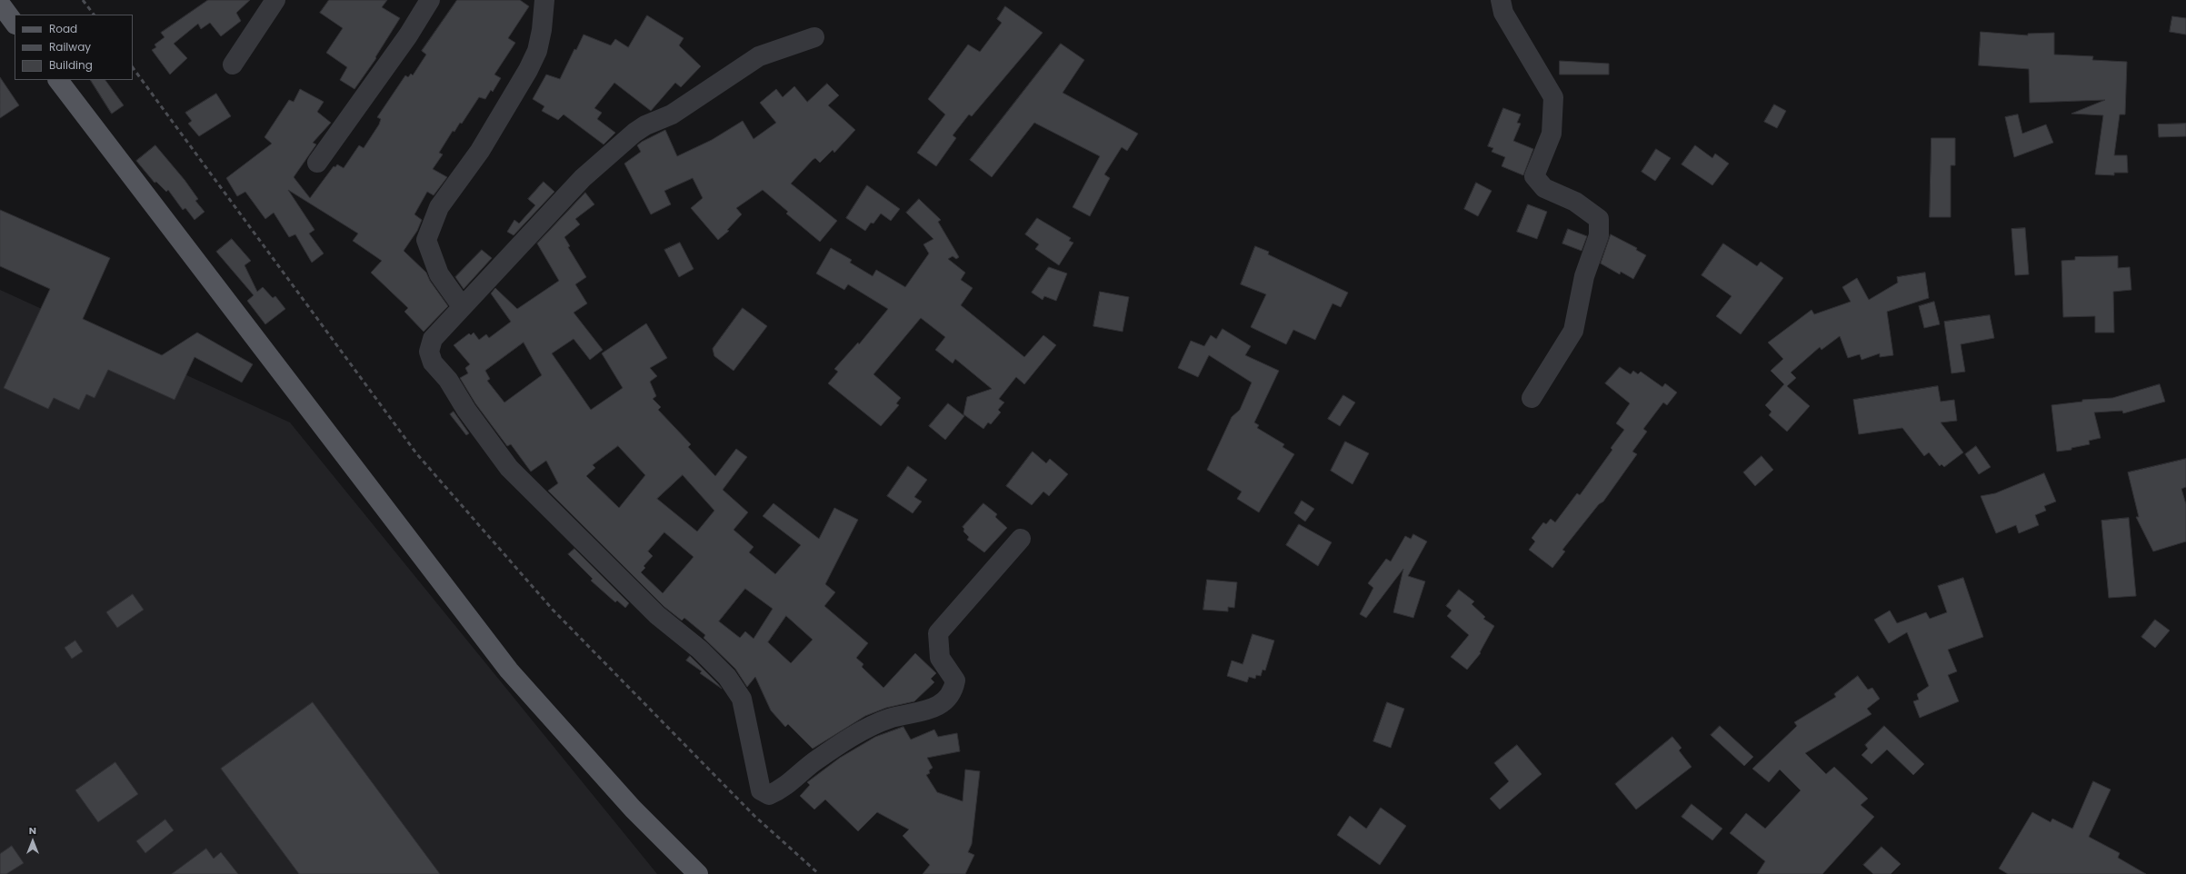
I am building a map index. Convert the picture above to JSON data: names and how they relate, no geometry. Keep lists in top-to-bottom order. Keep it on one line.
{"legend":["Road","Railway","Building"],"north":"top"}
